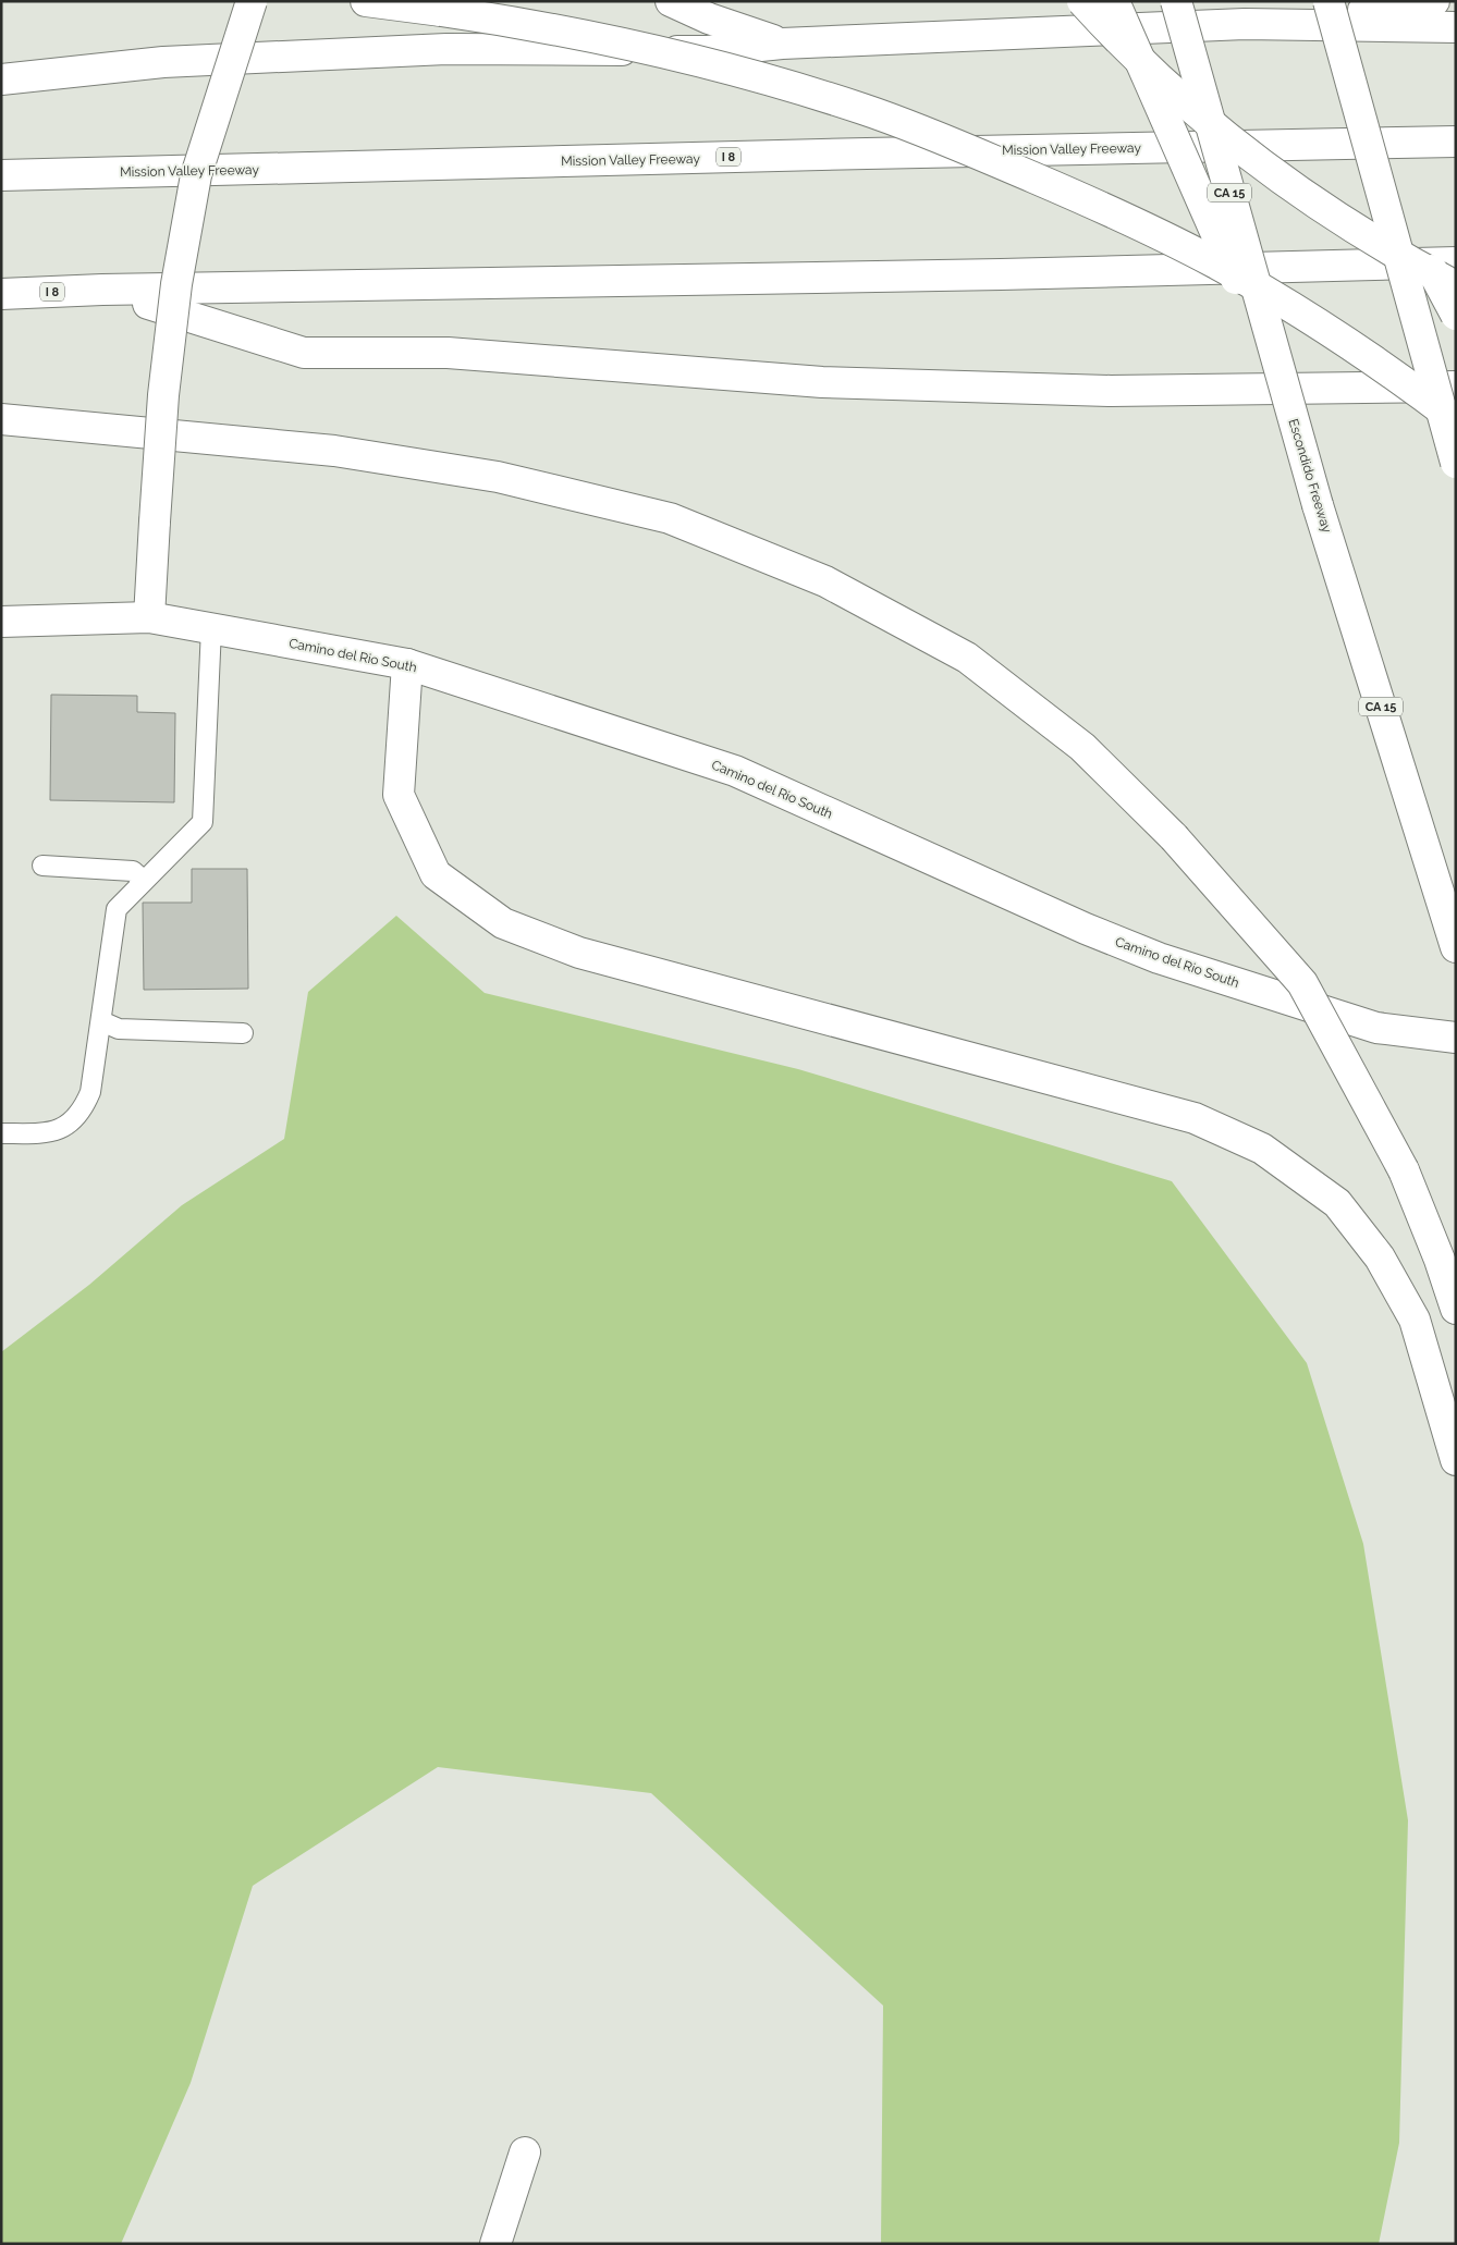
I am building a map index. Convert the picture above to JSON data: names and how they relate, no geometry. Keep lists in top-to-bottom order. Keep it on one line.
{"streets":{"main road":["Mission Valley Freeway","I 8","CA 15","Escondido Freeway","Camino del Rio South"]}}
